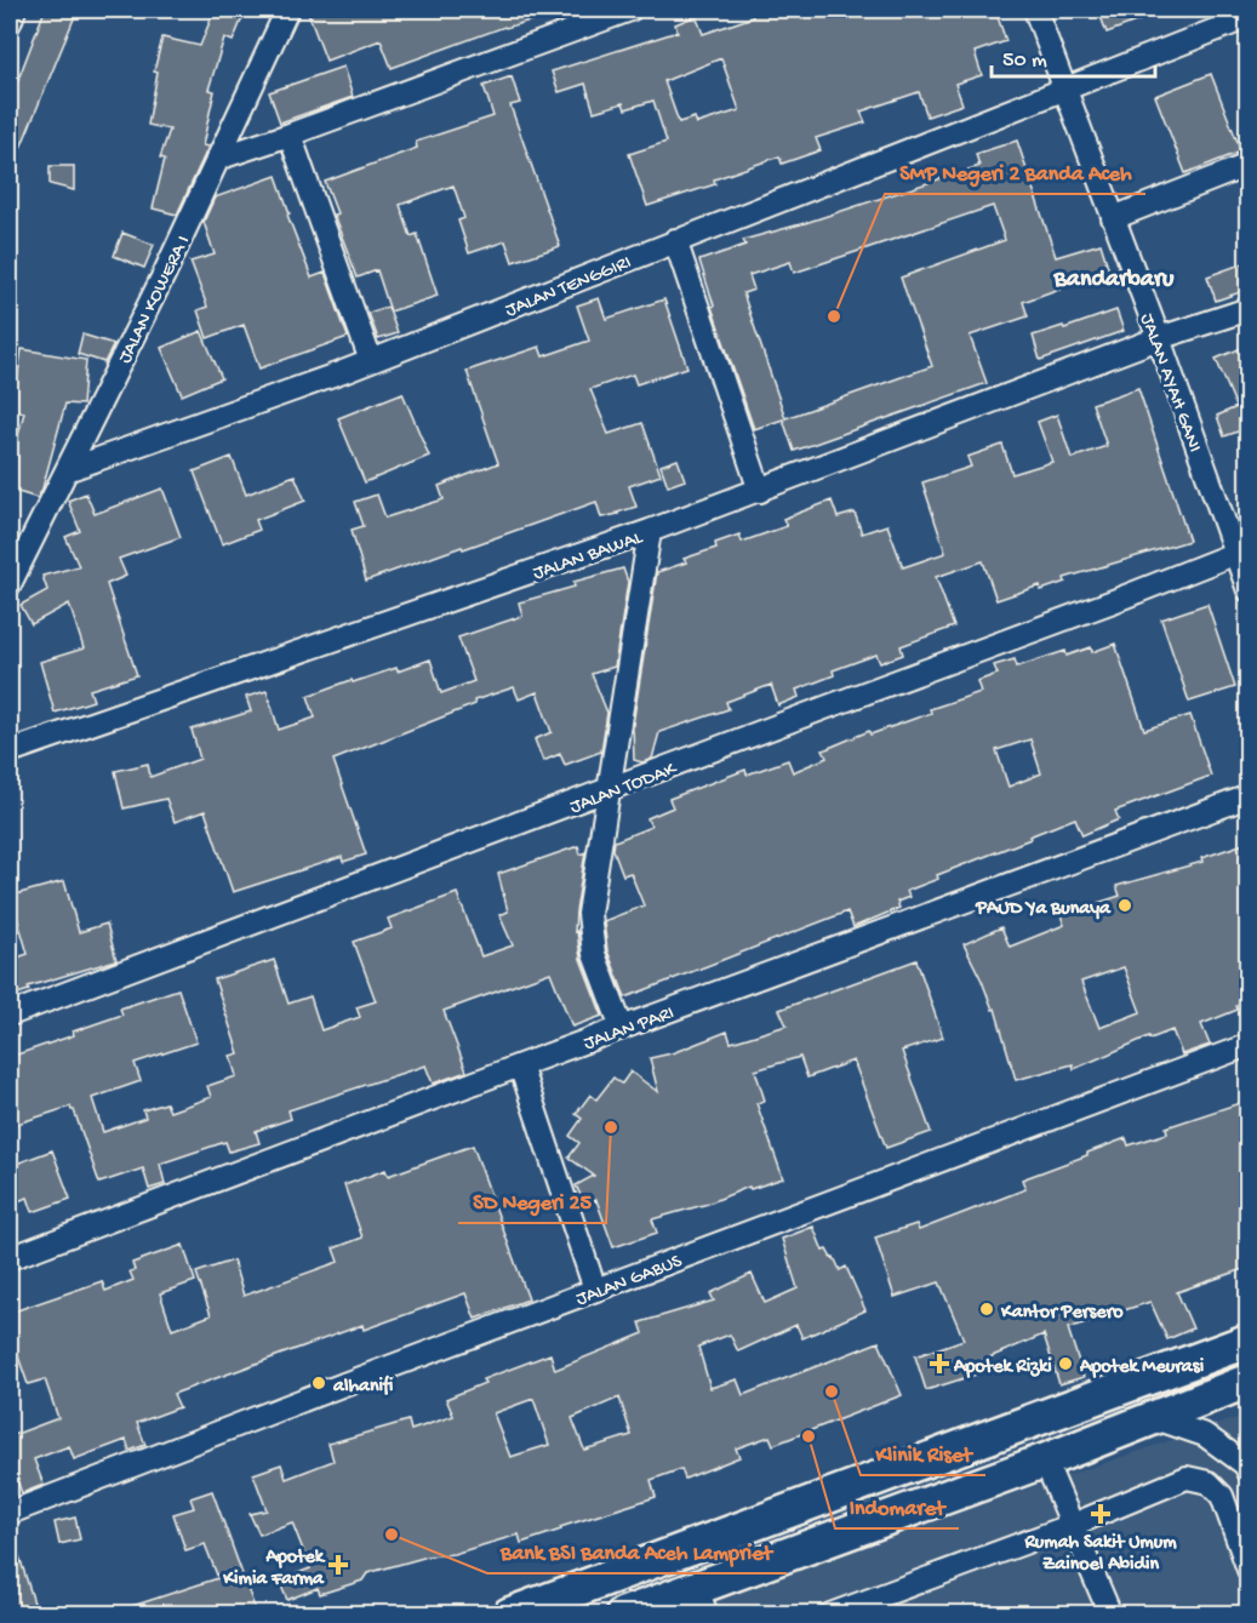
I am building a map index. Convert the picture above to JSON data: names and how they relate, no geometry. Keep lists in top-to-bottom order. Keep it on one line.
{"streets":{"street":["JALAN TENGGIRI","JALAN KOWERA I","JALAN AYAH GANI","JALAN BAWAL","JALAN TODAK","JALAN PARI","JALAN GABUS"]},"crossings":[["JALAN TENGGIRI","JALAN KOWERA I"],["JALAN TENGGIRI","JALAN AYAH GANI"],["JALAN AYAH GANI","JALAN BAWAL"],["JALAN AYAH GANI","JALAN TODAK"]],"districts":["Bandarbaru"],"places":{"other":["SMP Negeri 2 Banda Aceh","PAUD Ya Bunaya","SD Negeri 25","Kantor Persero","Apotek Meurasi","alhanifi","Klinik Riset","Indomaret","Bank BSI Banda Aceh Lampriet"],"health":["Apotek Rizki","Rumah Sakit Umum Zainoel Abidin","Apotek Kimia Farma"]},"scale_bar":"50 m"}
